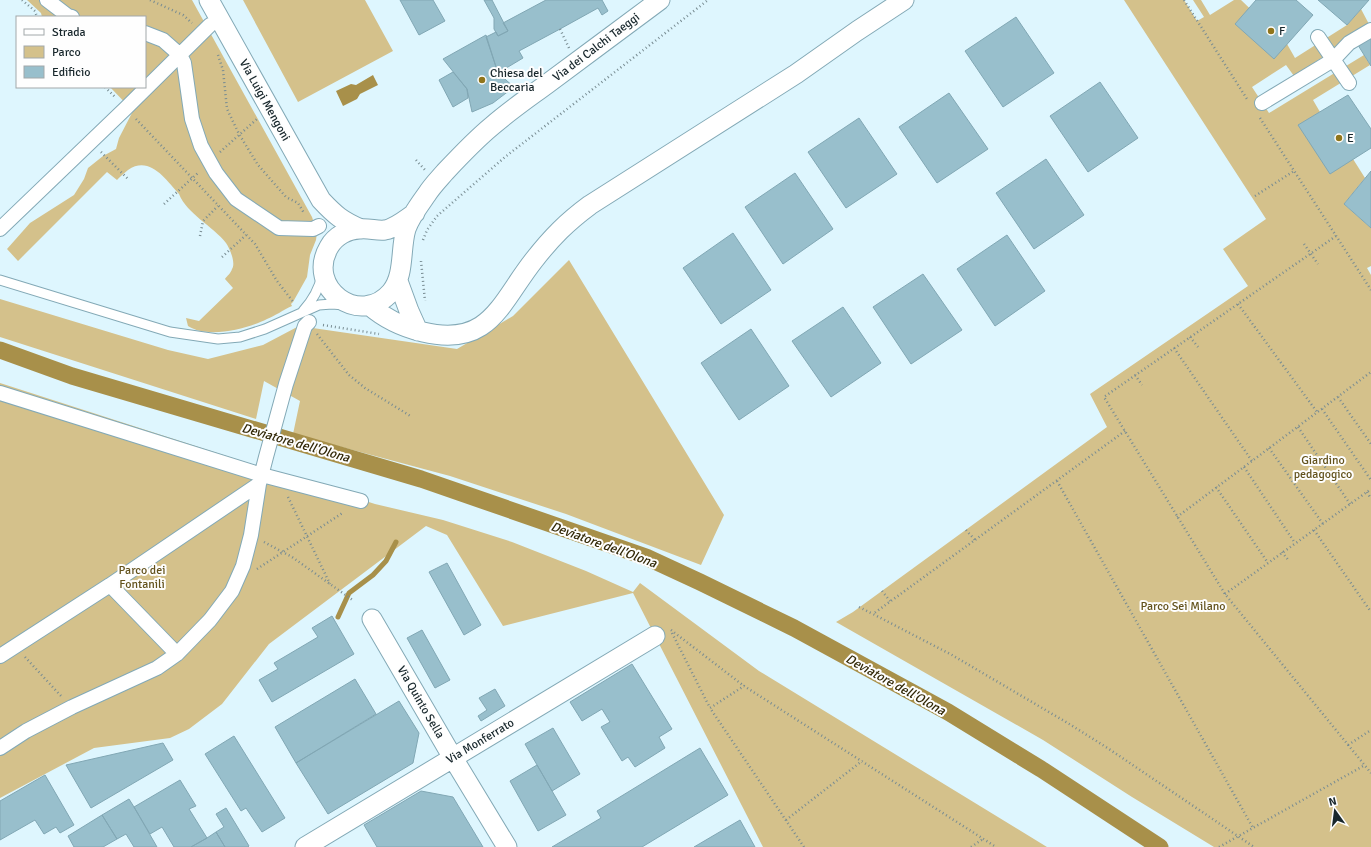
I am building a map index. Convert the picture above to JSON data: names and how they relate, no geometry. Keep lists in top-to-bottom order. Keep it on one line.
{"streets":{"street":["Via dei Calchi Taeggi","Via Luigi Mengoni","Via Quinto Sella","Via Monferrato"]},"crossings":[["Via dei Calchi Taeggi","Via Luigi Mengoni"],["Via Quinto Sella","Via Monferrato"]],"water":["Deviatore dell'Olona"],"parks":["Giardino pedagogico","Parco dei Fontanili","Parco Sei Milano"],"places":["F","Chiesa del Beccaria","E"],"legend":["Strada","Parco","Edificio"],"north":"top"}
